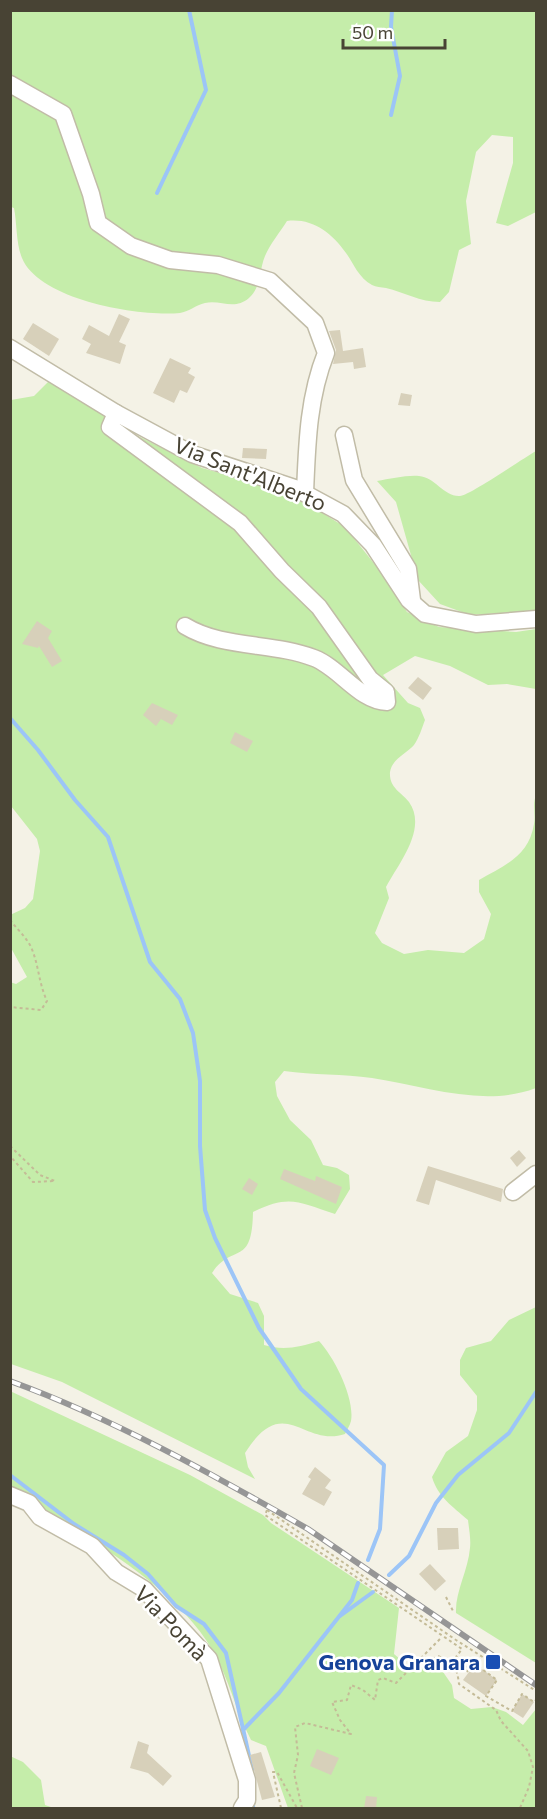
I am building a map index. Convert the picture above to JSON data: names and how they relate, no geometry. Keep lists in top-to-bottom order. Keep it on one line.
{"streets":{"street":["Via Sant'Alberto","Via Pomà"]},"places":{"transit":["Genova Granara"]},"scale_bar":"50 m"}
